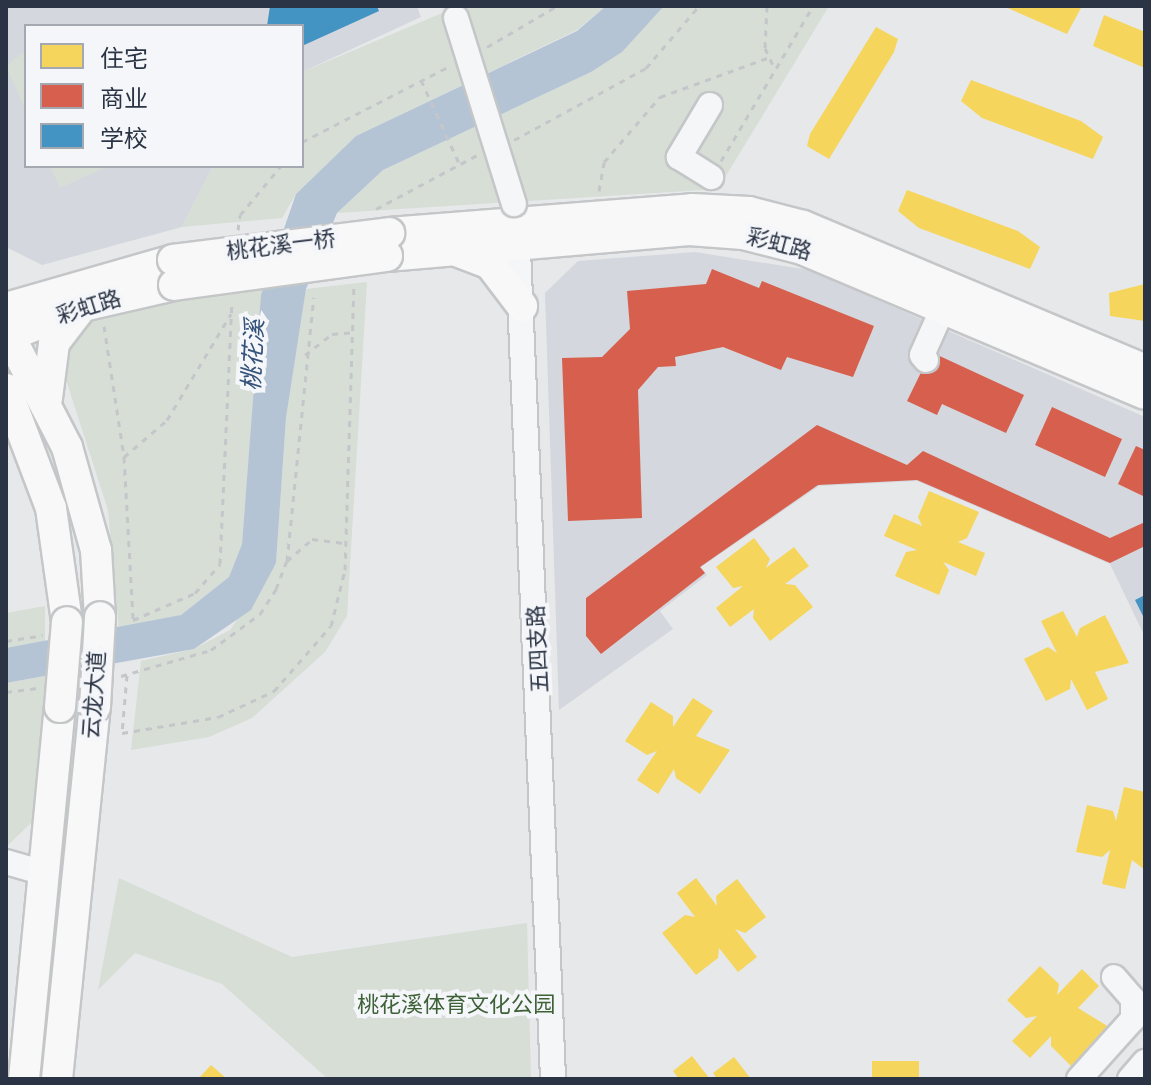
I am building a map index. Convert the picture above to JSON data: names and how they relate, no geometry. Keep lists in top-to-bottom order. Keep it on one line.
{"streets":{"main road":["彩虹路","桃花溪一桥","云龙大道"],"street":["五四支路"]},"crossings":[["彩虹路","桃花溪一桥"],["彩虹路","五四支路"],["彩虹路","云龙大道"]],"water":["桃花溪"],"parks":["桃花溪体育文化公园"],"legend":["住宅","商业","学校"]}
